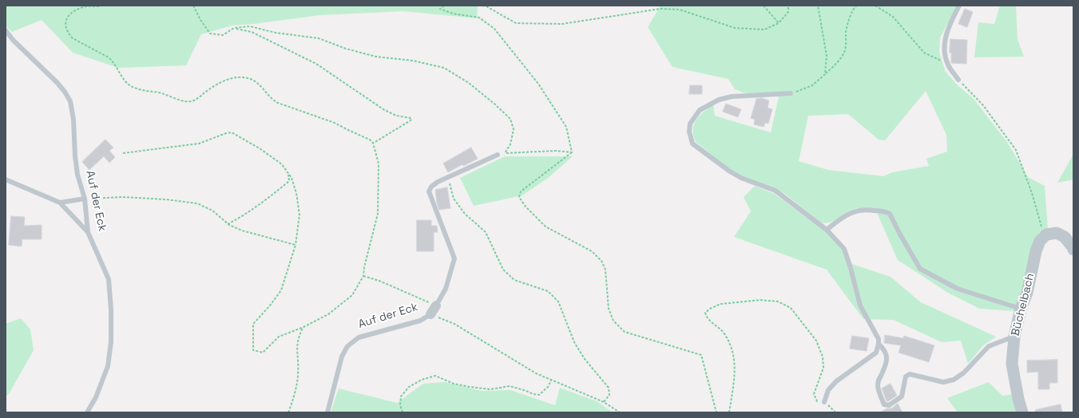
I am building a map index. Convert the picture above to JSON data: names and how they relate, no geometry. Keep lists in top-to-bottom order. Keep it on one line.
{"streets":{"street":["Auf der Eck","Büchelbach"]}}
